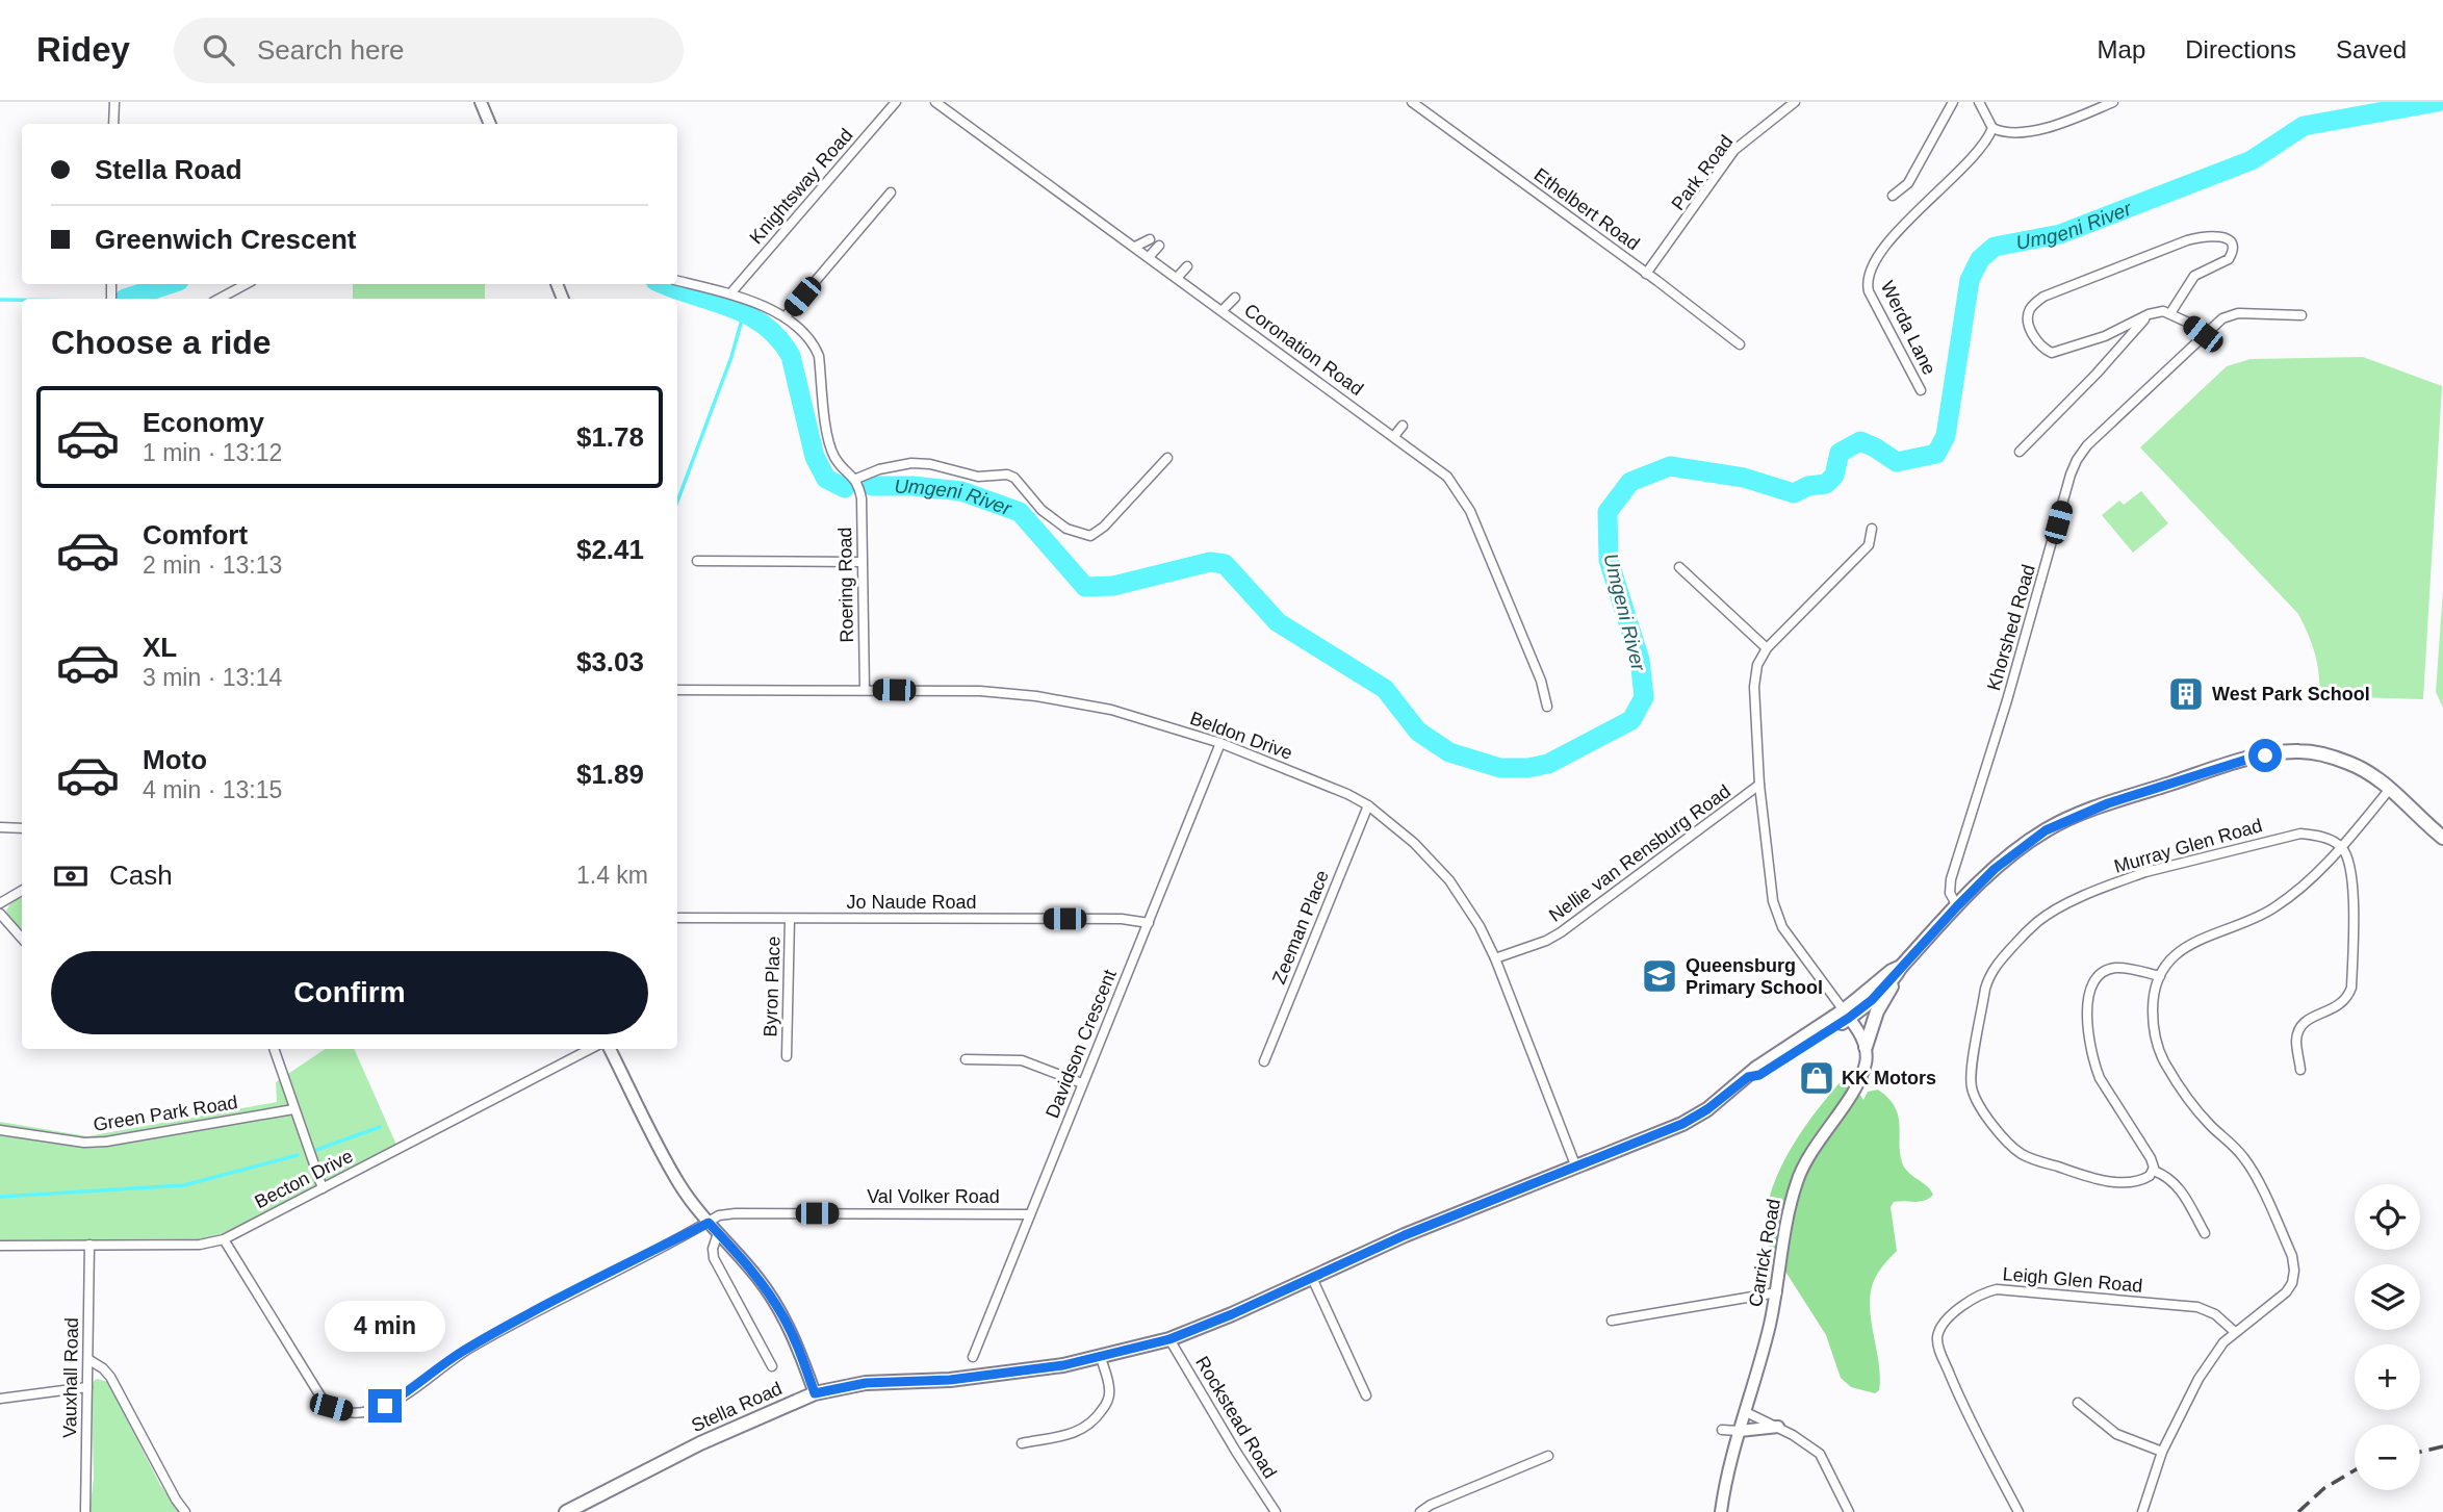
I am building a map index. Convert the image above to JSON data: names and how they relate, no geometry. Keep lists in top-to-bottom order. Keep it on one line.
{"streets":{"main road":["Stella Road"],"street":["Park Road","Knightsway Road","Ethelbert Road","Werda Lane","Coronation Road","Roering Road","Khorshed Road","Beldon Drive","Murray Glen Road","Nellie van Rensburg Road","Jo Naude Road","Zeeman Place","Byron Place","Davidson Crescent","Green Park Road","Becton Drive","Val Volker Road","Carrick Road","Leigh Glen Road","Vauxhall Road","Rockstead Road"]},"crossings":[["Park Road","Ethelbert Road"],["Roering Road","Beldon Drive"],["Khorshed Road","Stella Road"],["Beldon Drive","Nellie van Rensburg Road"],["Beldon Drive","Zeeman Place"],["Beldon Drive","Davidson Crescent"],["Beldon Drive","Stella Road"],["Jo Naude Road","Byron Place"],["Jo Naude Road","Davidson Crescent"],["Davidson Crescent","Val Volker Road"],["Becton Drive","Val Volker Road"],["Becton Drive","Vauxhall Road"],["Stella Road","Rockstead Road"]],"water":["Umgeni River"],"places":{"building":["West Park School"],"school or university":["Queensburg Primary School"],"shop":["KK Motors"]},"page":{"header":"Ridey","search":"Search here","nav":["Map","Directions","Saved"],"banner":["Stella Road","Greenwich Crescent"],"heading":"Choose a ride","list":[{"name":"Economy","note":"1 min · 13:12","value":"$1.78"},{"name":"Comfort","note":"2 min · 13:13","value":"$2.41"},{"name":"XL","note":"3 min · 13:14","value":"$3.03"},{"name":"Moto","note":"4 min · 13:15","value":"$1.89"}],"pay":["Cash","1.4 km"],"buttons":"Confirm","map_buttons":["+","−"],"bubble":"4 min"}}
